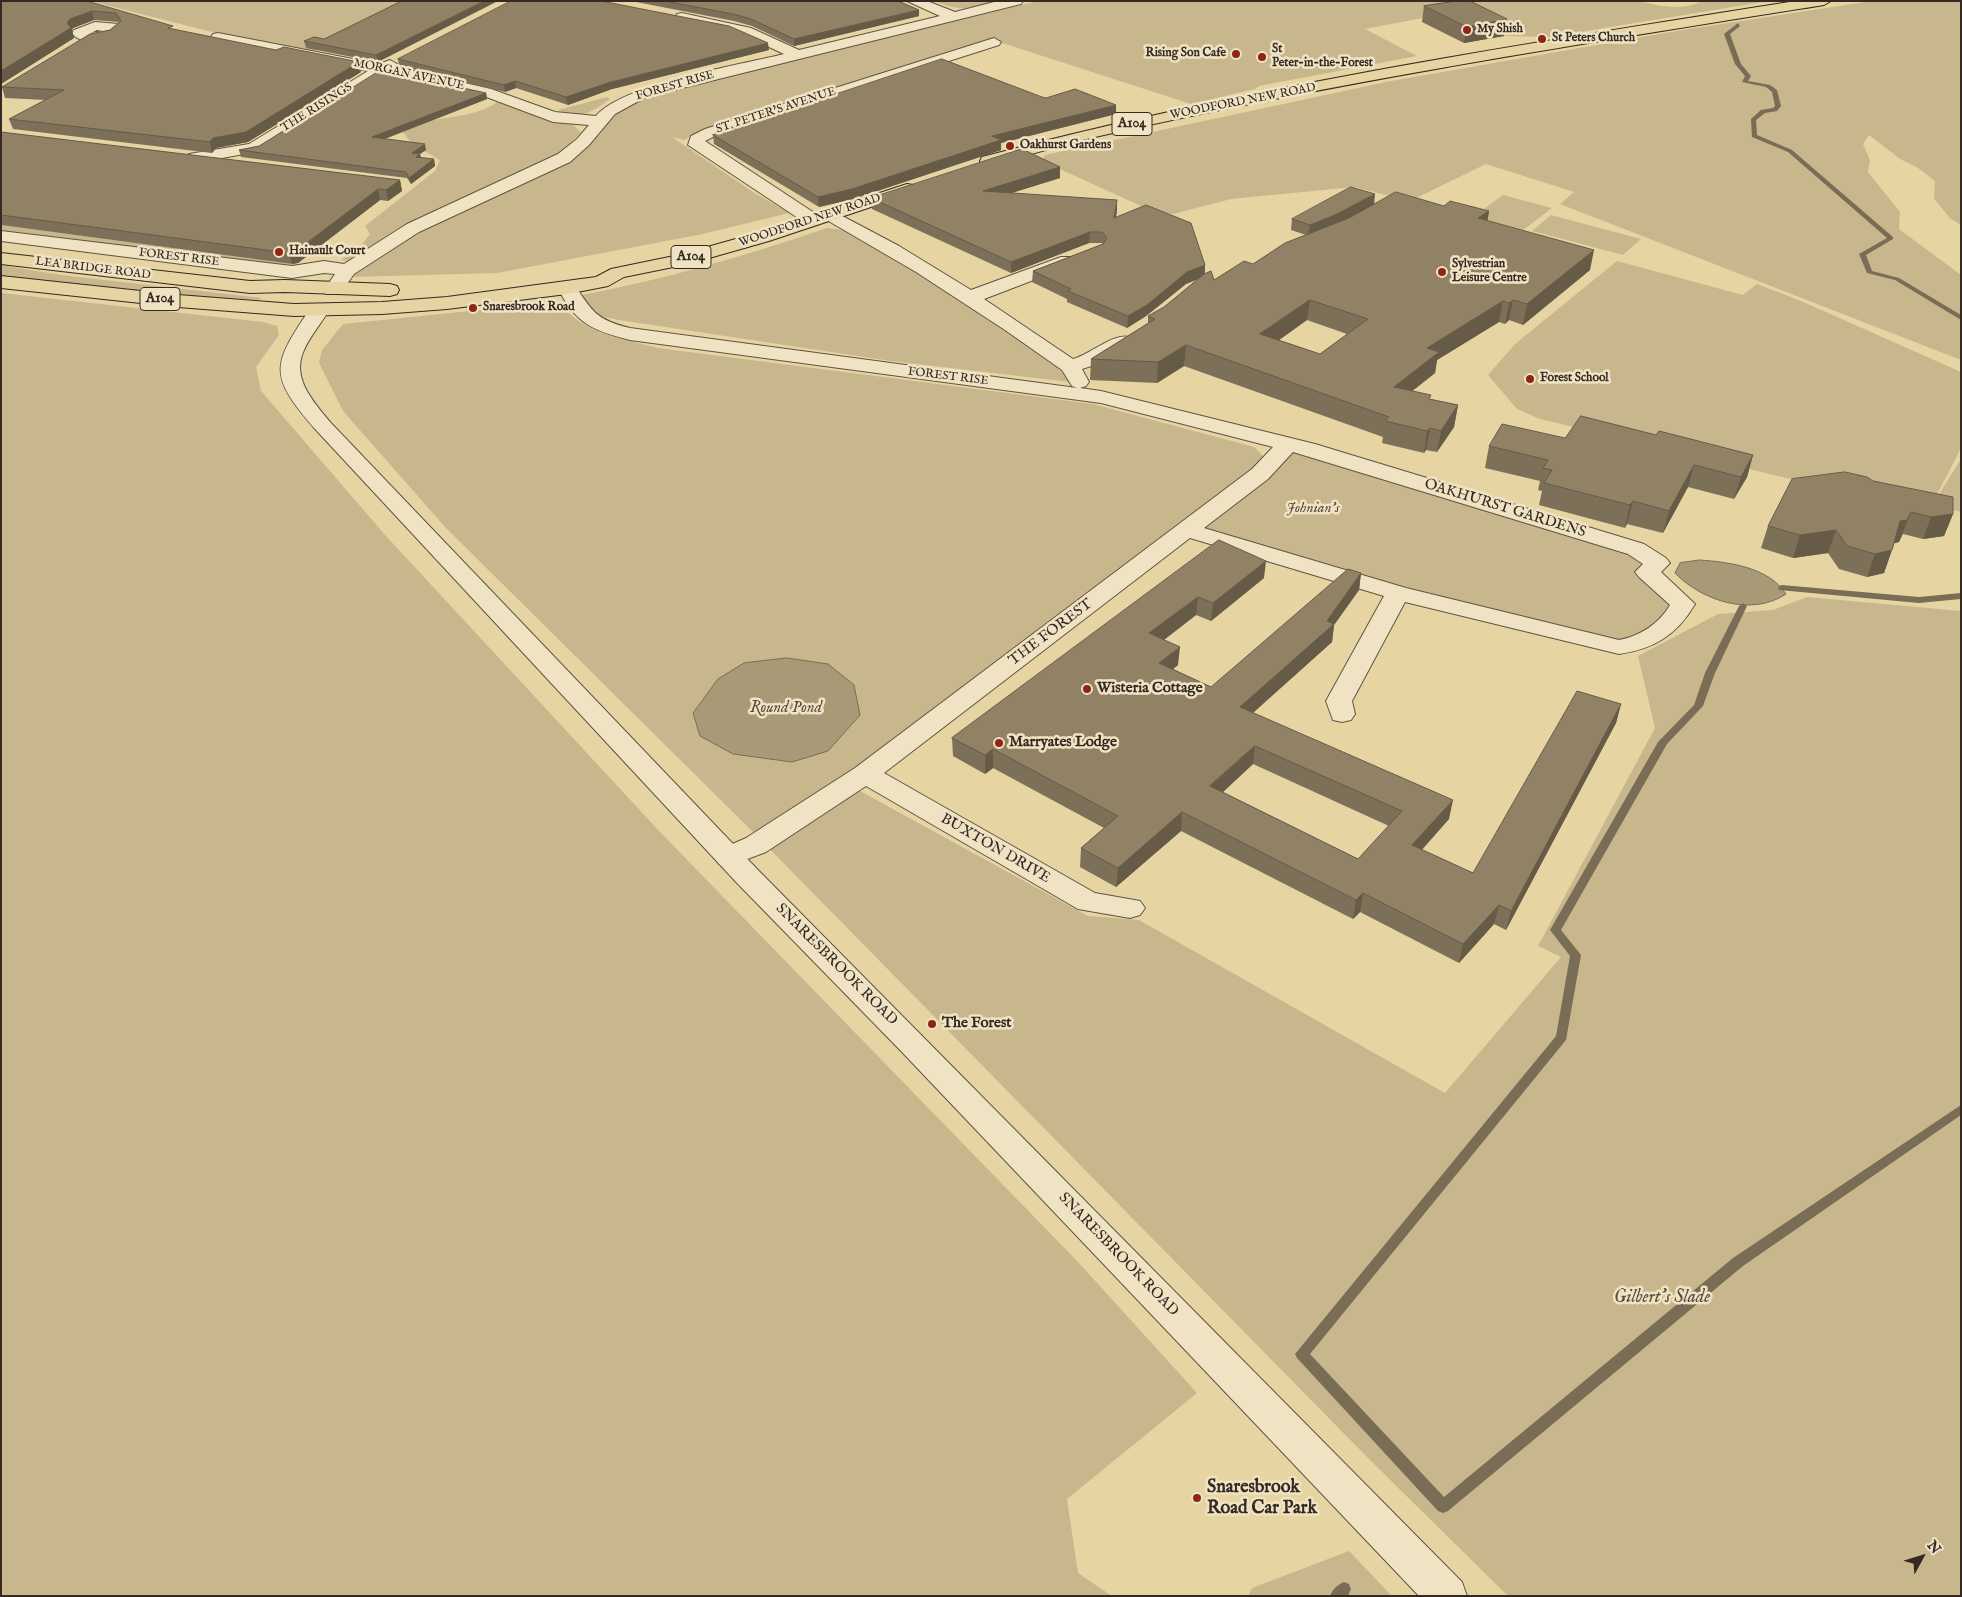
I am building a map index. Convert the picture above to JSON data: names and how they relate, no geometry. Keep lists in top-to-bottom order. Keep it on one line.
{"streets":{"main road":["WOODFORD NEW ROAD","A104","LEA BRIDGE ROAD"],"street":["MORGAN AVENUE","FOREST RISE","THE RISINGS","ST. PETER'S AVENUE","OAKHURST GARDENS","THE FOREST","BUXTON DRIVE","SNARESBROOK ROAD"]},"crossings":[["MORGAN AVENUE","FOREST RISE"],["MORGAN AVENUE","THE RISINGS"],["FOREST RISE","WOODFORD NEW ROAD"],["FOREST RISE","LEA BRIDGE ROAD"],["FOREST RISE","OAKHURST GARDENS"],["FOREST RISE","SNARESBROOK ROAD"],["WOODFORD NEW ROAD","ST. PETER'S AVENUE"],["WOODFORD NEW ROAD","LEA BRIDGE ROAD"],["WOODFORD NEW ROAD","SNARESBROOK ROAD"],["LEA BRIDGE ROAD","SNARESBROOK ROAD"],["OAKHURST GARDENS","THE FOREST"],["THE FOREST","BUXTON DRIVE"],["THE FOREST","SNARESBROOK ROAD"]],"water":["Round Pond"],"parks":["Johnian's","Gilbert's Slade"],"places":["My Shish","St Peters Church","Rising Son Cafe","St Peter-in-the-Forest","Oakhurst Gardens","Hainault Court","Sylvestrian Leisure Centre","Snaresbrook Road","Forest School","Wisteria Cottage","Marryates Lodge","The Forest","Snaresbrook Road Car Park"],"north":"top right"}
